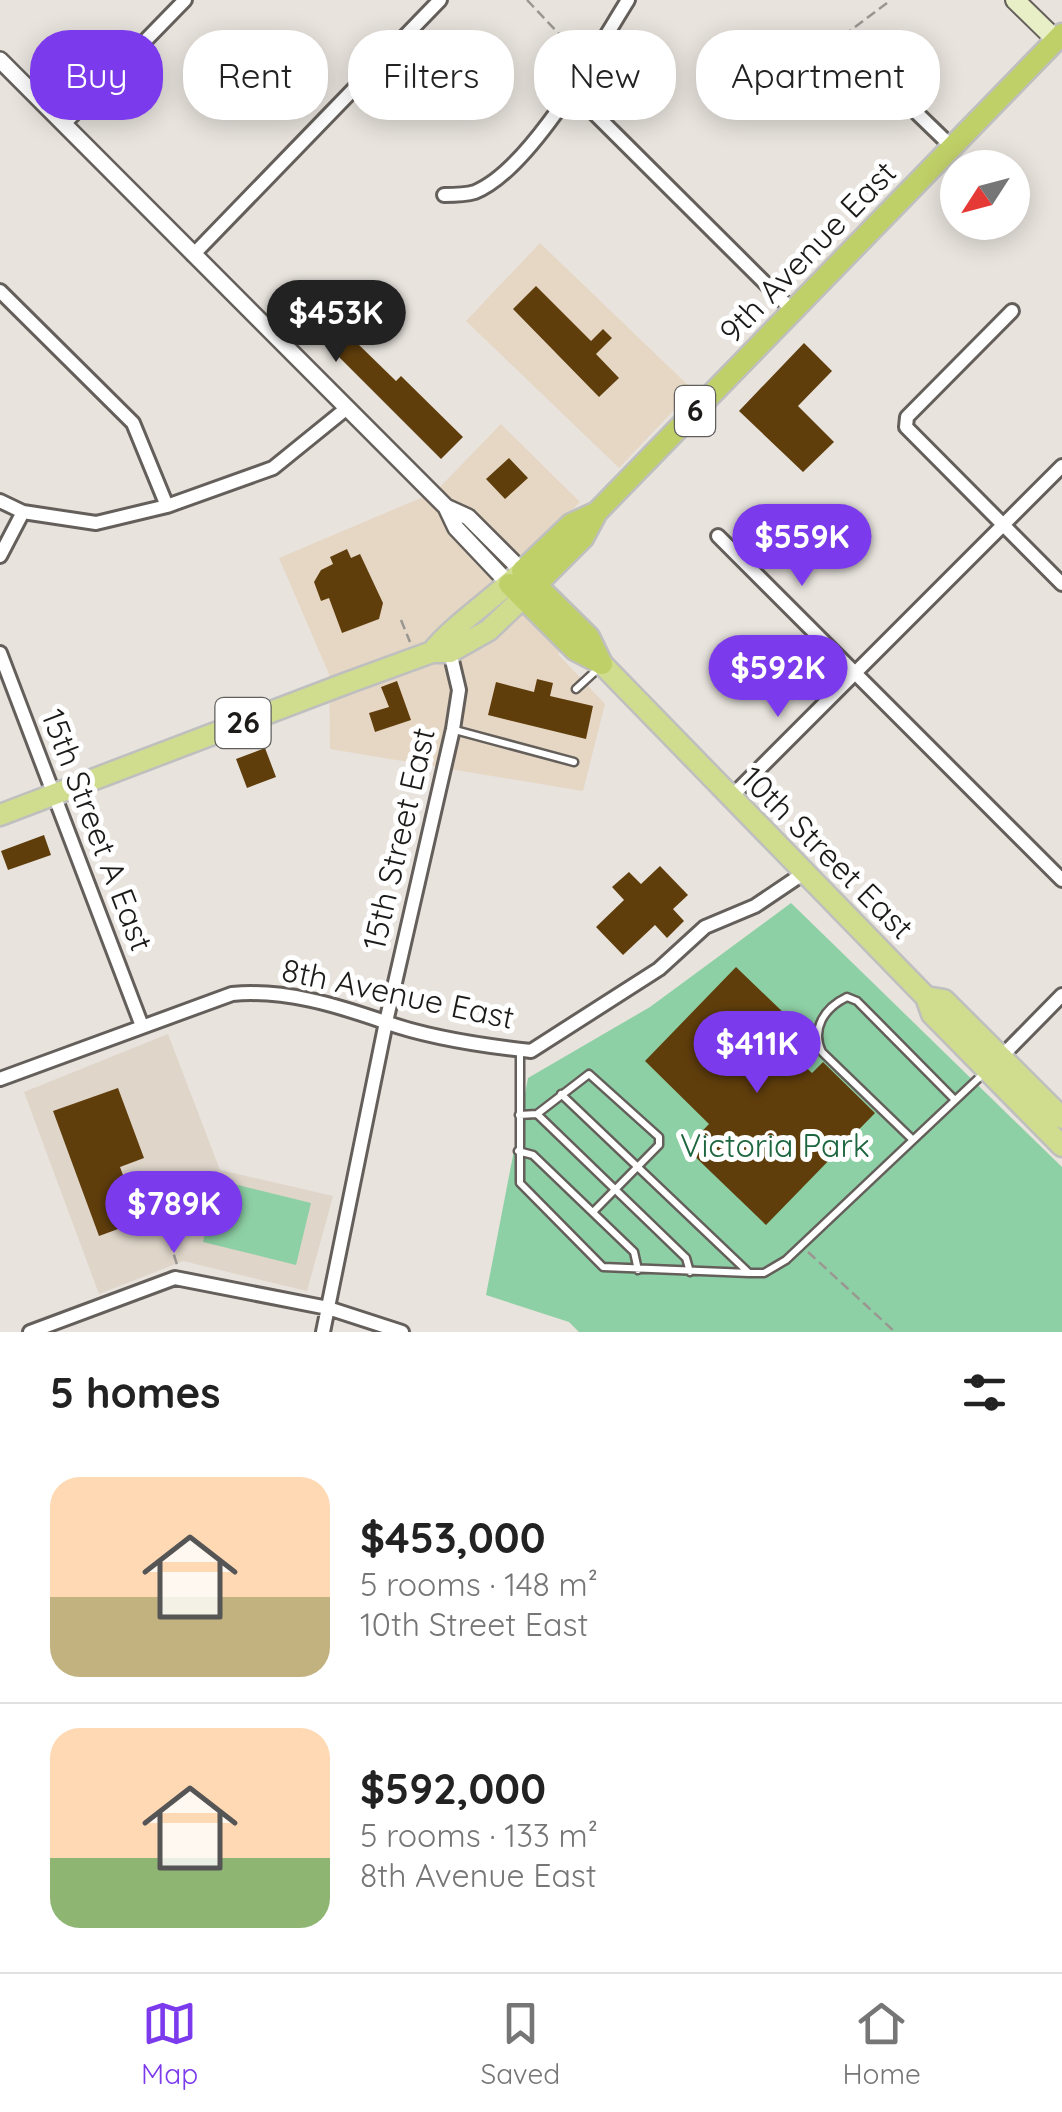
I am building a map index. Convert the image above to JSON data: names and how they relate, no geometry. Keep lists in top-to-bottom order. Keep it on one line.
{"streets":{"highway":["9th Avenue East","6","10th Street East"],"main road":["26"],"street":["15th Street A East","15th Street East","8th Avenue East"]},"crossings":[["9th Avenue East","15th Street A East"],["9th Avenue East","15th Street East"],["9th Avenue East","10th Street East"],["15th Street A East","8th Avenue East"],["15th Street East","8th Avenue East"],["10th Street East","8th Avenue East"]],"parks":["Victoria Park"],"north":"bottom left","page":{"chip":["Buy","Rent","Filters","New","Apartment"],"price":["$453K","$559K","$592K","$411K","$789K"],"heading":"5 homes","list":[{"name":"$453,000","note":"5 rooms · 148 m² · 10th Street East"},{"name":"$592,000","note":"5 rooms · 133 m² · 8th Avenue East"}],"tabs":["Map","Saved","Home"]}}
